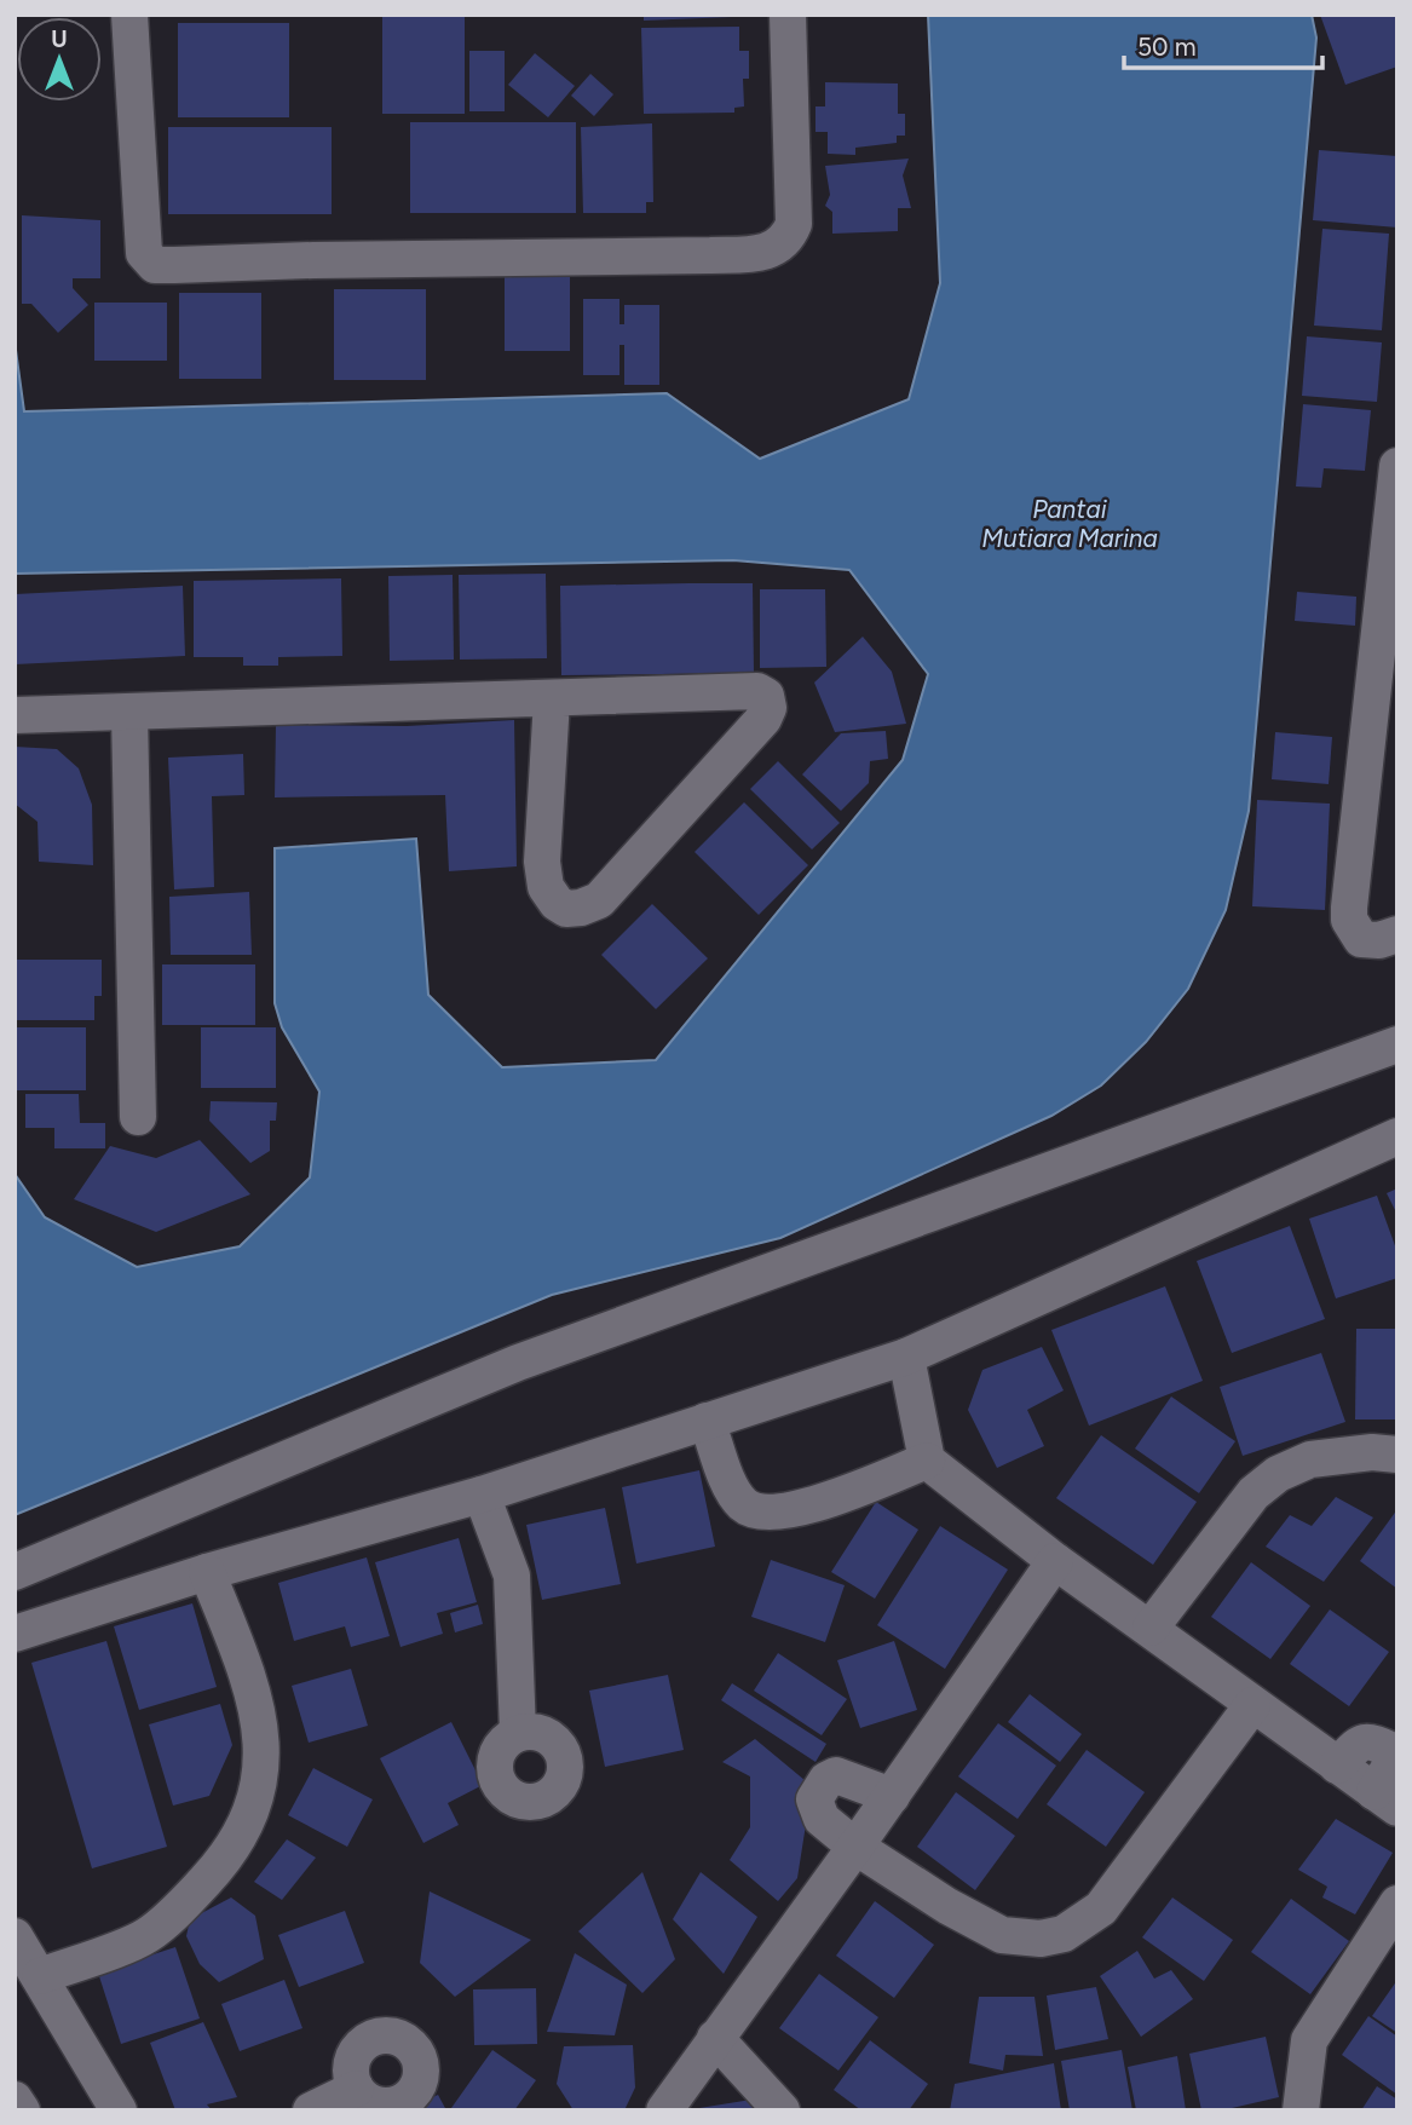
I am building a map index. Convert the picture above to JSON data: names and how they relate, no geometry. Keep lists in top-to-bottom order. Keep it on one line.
{"water":["Pantai Mutiara Marina"],"scale_bar":"50 m","north":"top"}
